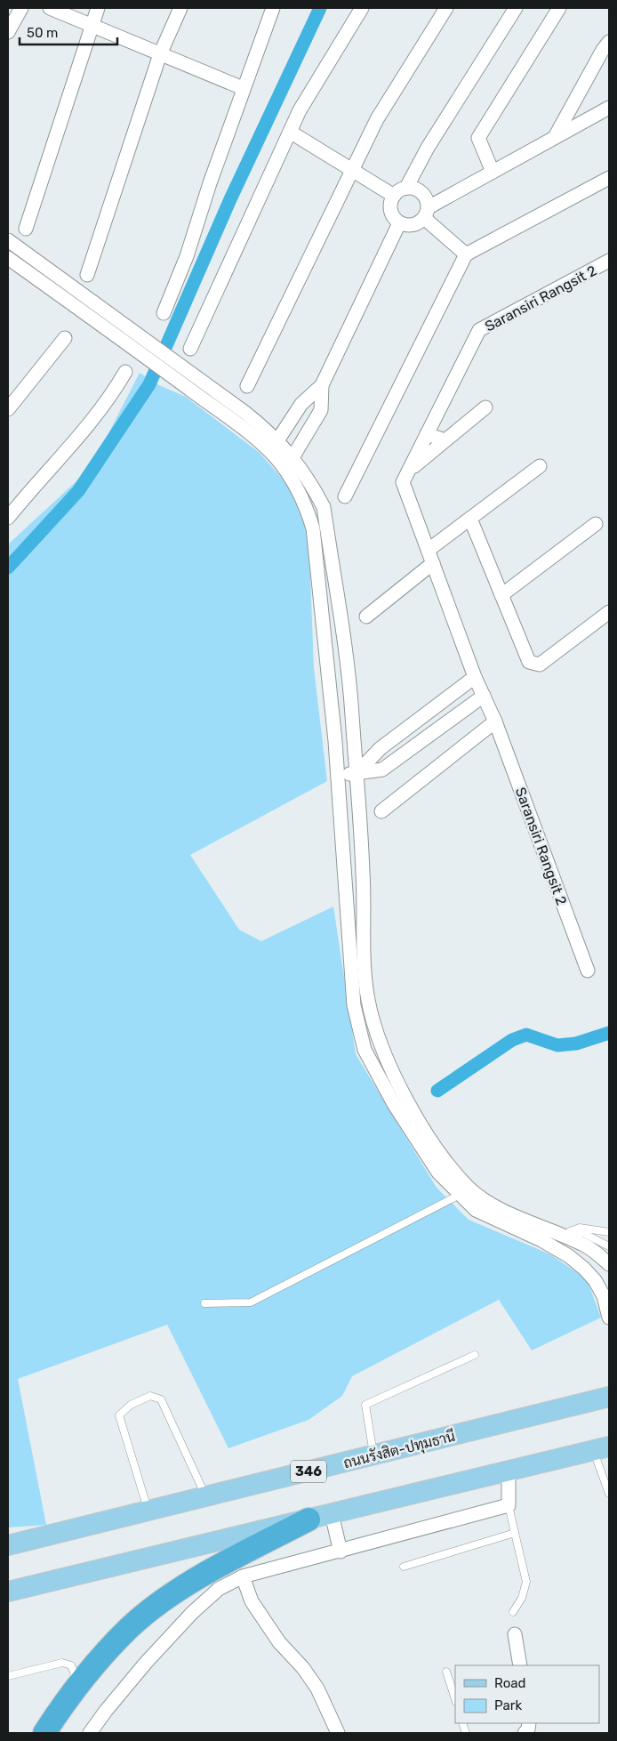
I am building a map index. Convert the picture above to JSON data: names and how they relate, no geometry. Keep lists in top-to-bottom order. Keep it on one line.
{"streets":{"main road":["ถนนรังสิต-ปทุมธานี","346"],"street":["Saransiri Rangsit 2"]},"legend":["Road","Park"],"scale_bar":"50 m"}
